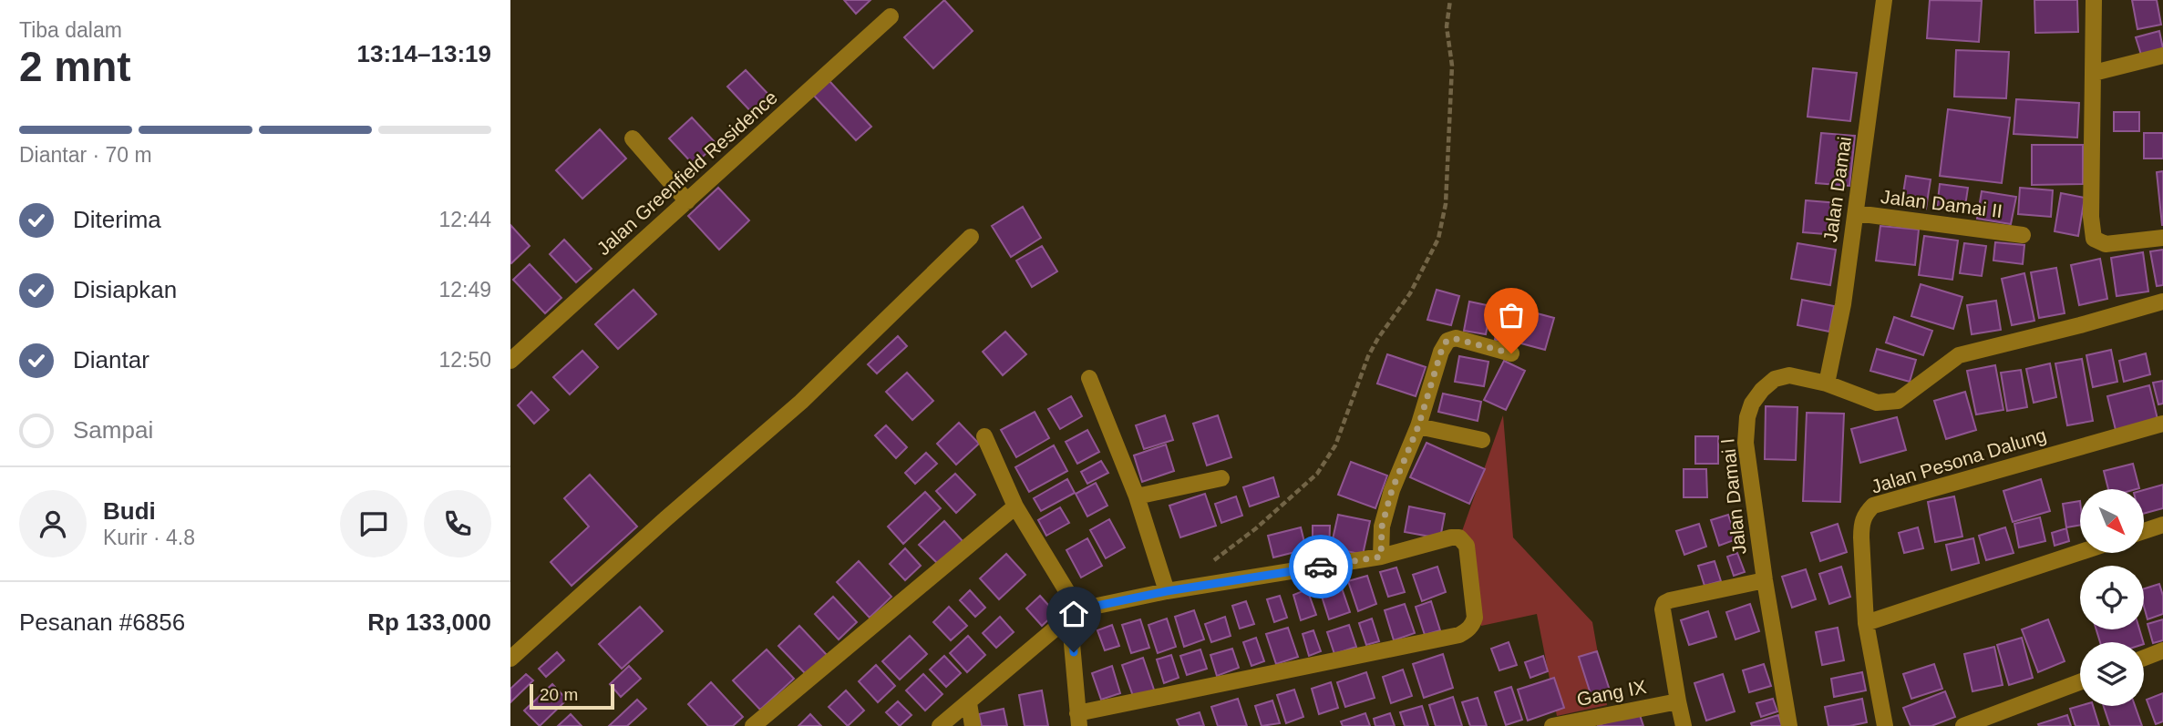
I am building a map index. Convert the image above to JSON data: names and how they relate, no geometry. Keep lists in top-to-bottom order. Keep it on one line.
{"streets":{"street":["Jalan Greenfield Residence","Jalan Damai","Jalan Damai II","Jalan Pesona Dalung","Jalan Damai I","Gang IX"]},"crossings":[["Jalan Damai","Jalan Damai II"],["Jalan Damai","Jalan Damai I"]],"scale_bar":"20 m","north":"bottom right","page":{"heading":["2 mnt","Tiba dalam","13:14–13:19"],"panel":["Budi","Kurir · 4.8","Pesanan #6856","Rp 133,000"],"bar":"Diantar · 70 m","list":[["Diterima","12:44"],["Disiapkan","12:49"],["Diantar","12:50"],"Sampai"],"scale":"20 m"}}
